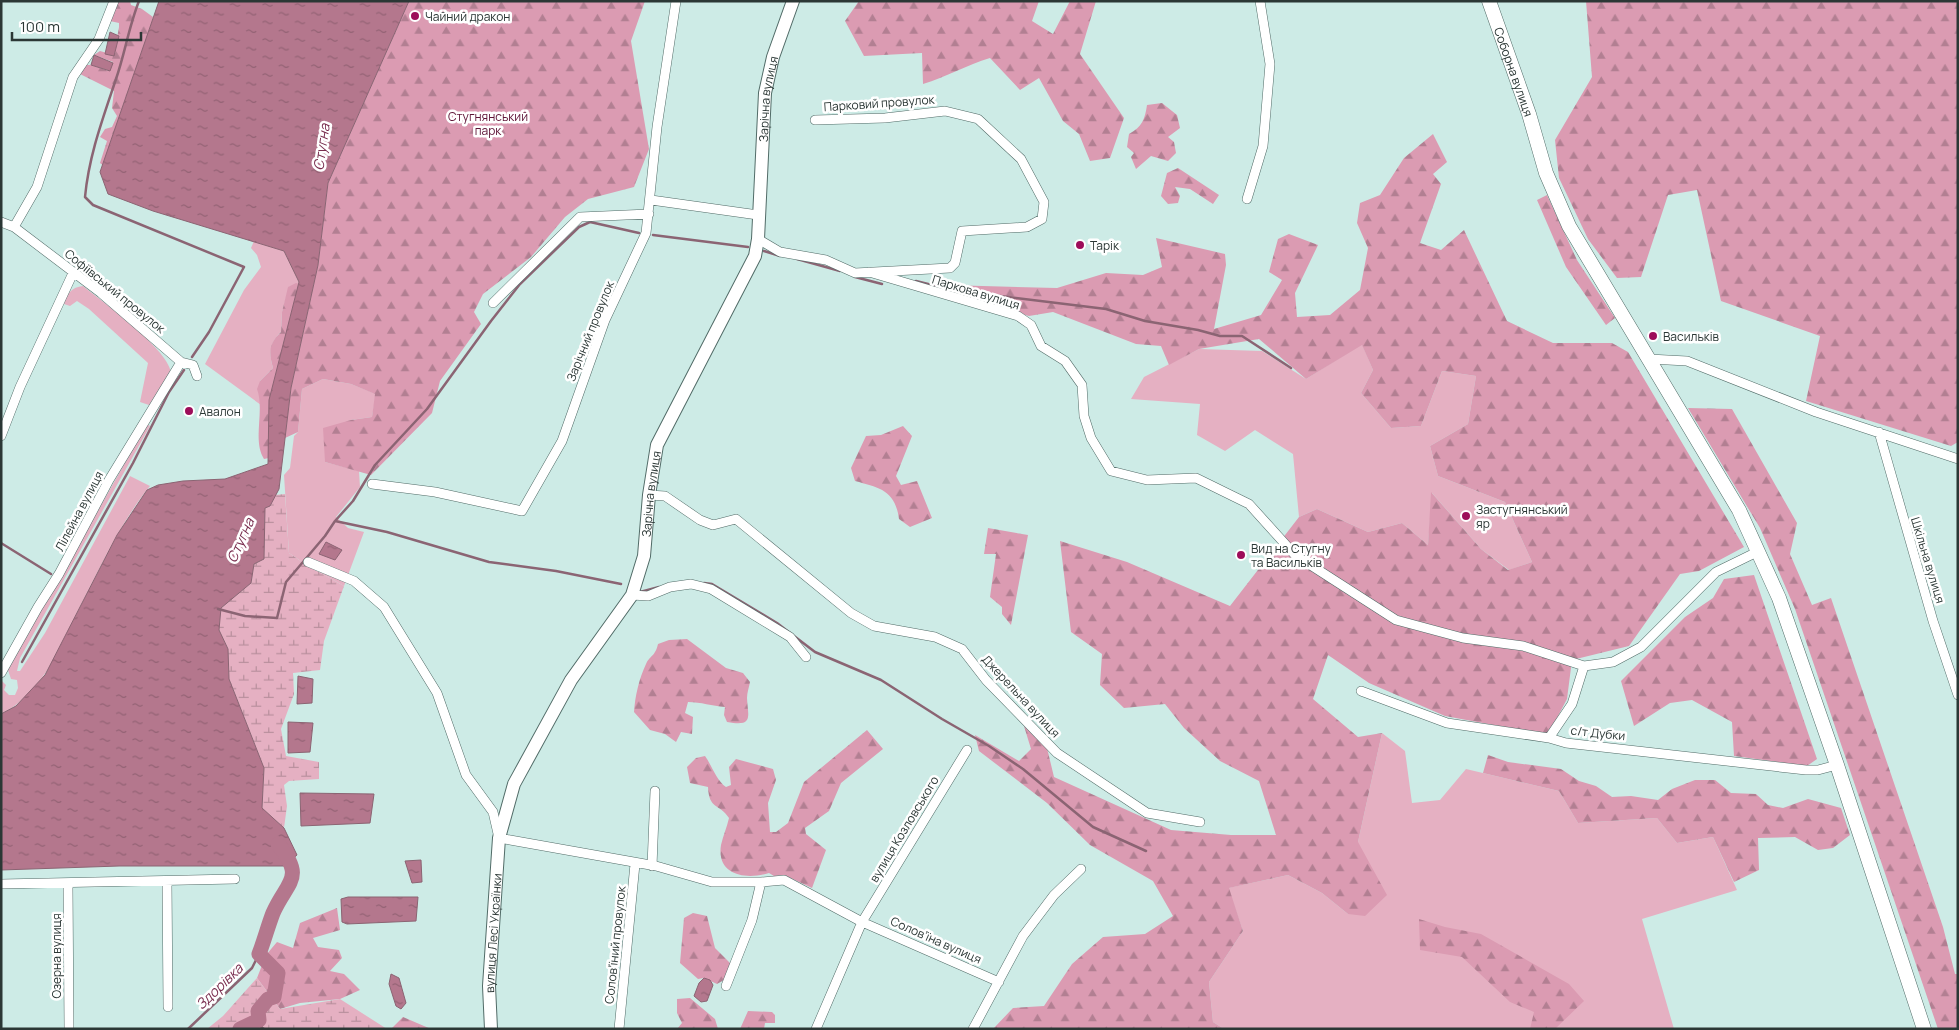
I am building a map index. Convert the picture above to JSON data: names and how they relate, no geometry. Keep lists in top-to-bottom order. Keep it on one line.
{"streets":{"main road":["Соборна вулиця"],"street":["Зарічна вулиця","Парковий провулок","Софіївський провулок","Паркова вулиця","Зарічний провулок","Лілейна вулиця","Шкільна вулиця","Джерельна вулиця","с/т Дубки","вулиця Козловського","вулиця Лесі Українки","Соловʼїна вулиця","Соловʼїний провулок","Озерна вулиця"]},"crossings":[["Соборна вулиця","с/т Дубки"],["Зарічна вулиця","Парковий провулок"],["Зарічна вулиця","Джерельна вулиця"],["Зарічна вулиця","вулиця Лесі Українки"],["Парковий провулок","Паркова вулиця"],["Софіївський провулок","Лілейна вулиця"],["вулиця Козловського","Соловʼїна вулиця"],["Соловʼїна вулиця","Соловʼїний провулок"]],"water":["Стугна","Здорівка"],"parks":["Стугнянський парк"],"places":["Чайний дракон","Тарік","Васильків","Авалон","Застугнянський яр","Вид на Стугну та Васильків"],"scale_bar":"100 m"}
